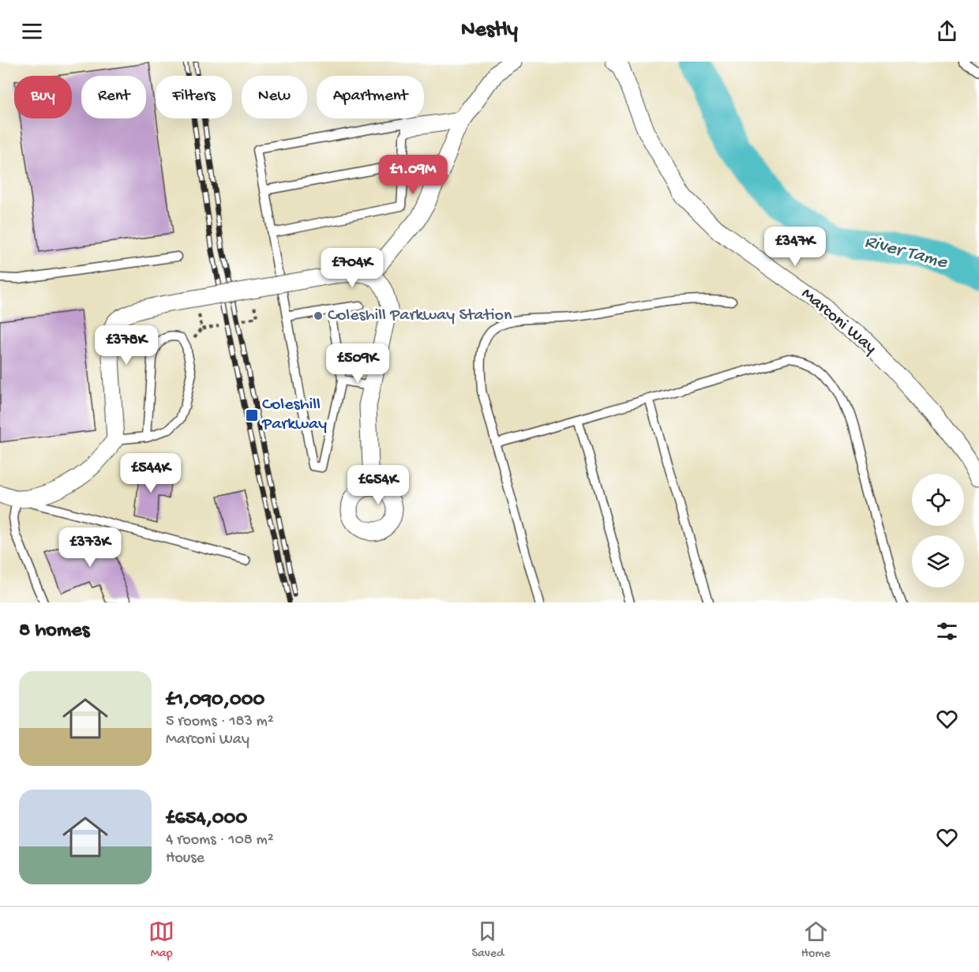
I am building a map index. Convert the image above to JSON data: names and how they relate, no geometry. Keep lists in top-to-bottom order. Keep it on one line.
{"streets":{"street":["Marconi Way"]},"water":["River Tame"],"places":{"other":["Coleshill Parkway Station"],"transit":["Coleshill Parkway"]},"page":{"header":"Nestly","chip":["Buy","Rent","Filters","New","Apartment"],"price":["£1.09M","£347K","£704K","£378K","£509K","£544K","£654K","£373K"],"heading":"8 homes","list":[{"name":"£1,090,000","note":"5 rooms · 183 m² · Marconi Way"},{"name":"£654,000","note":"4 rooms · 108 m² · House"}],"tabs":["Map","Saved","Home"]}}
